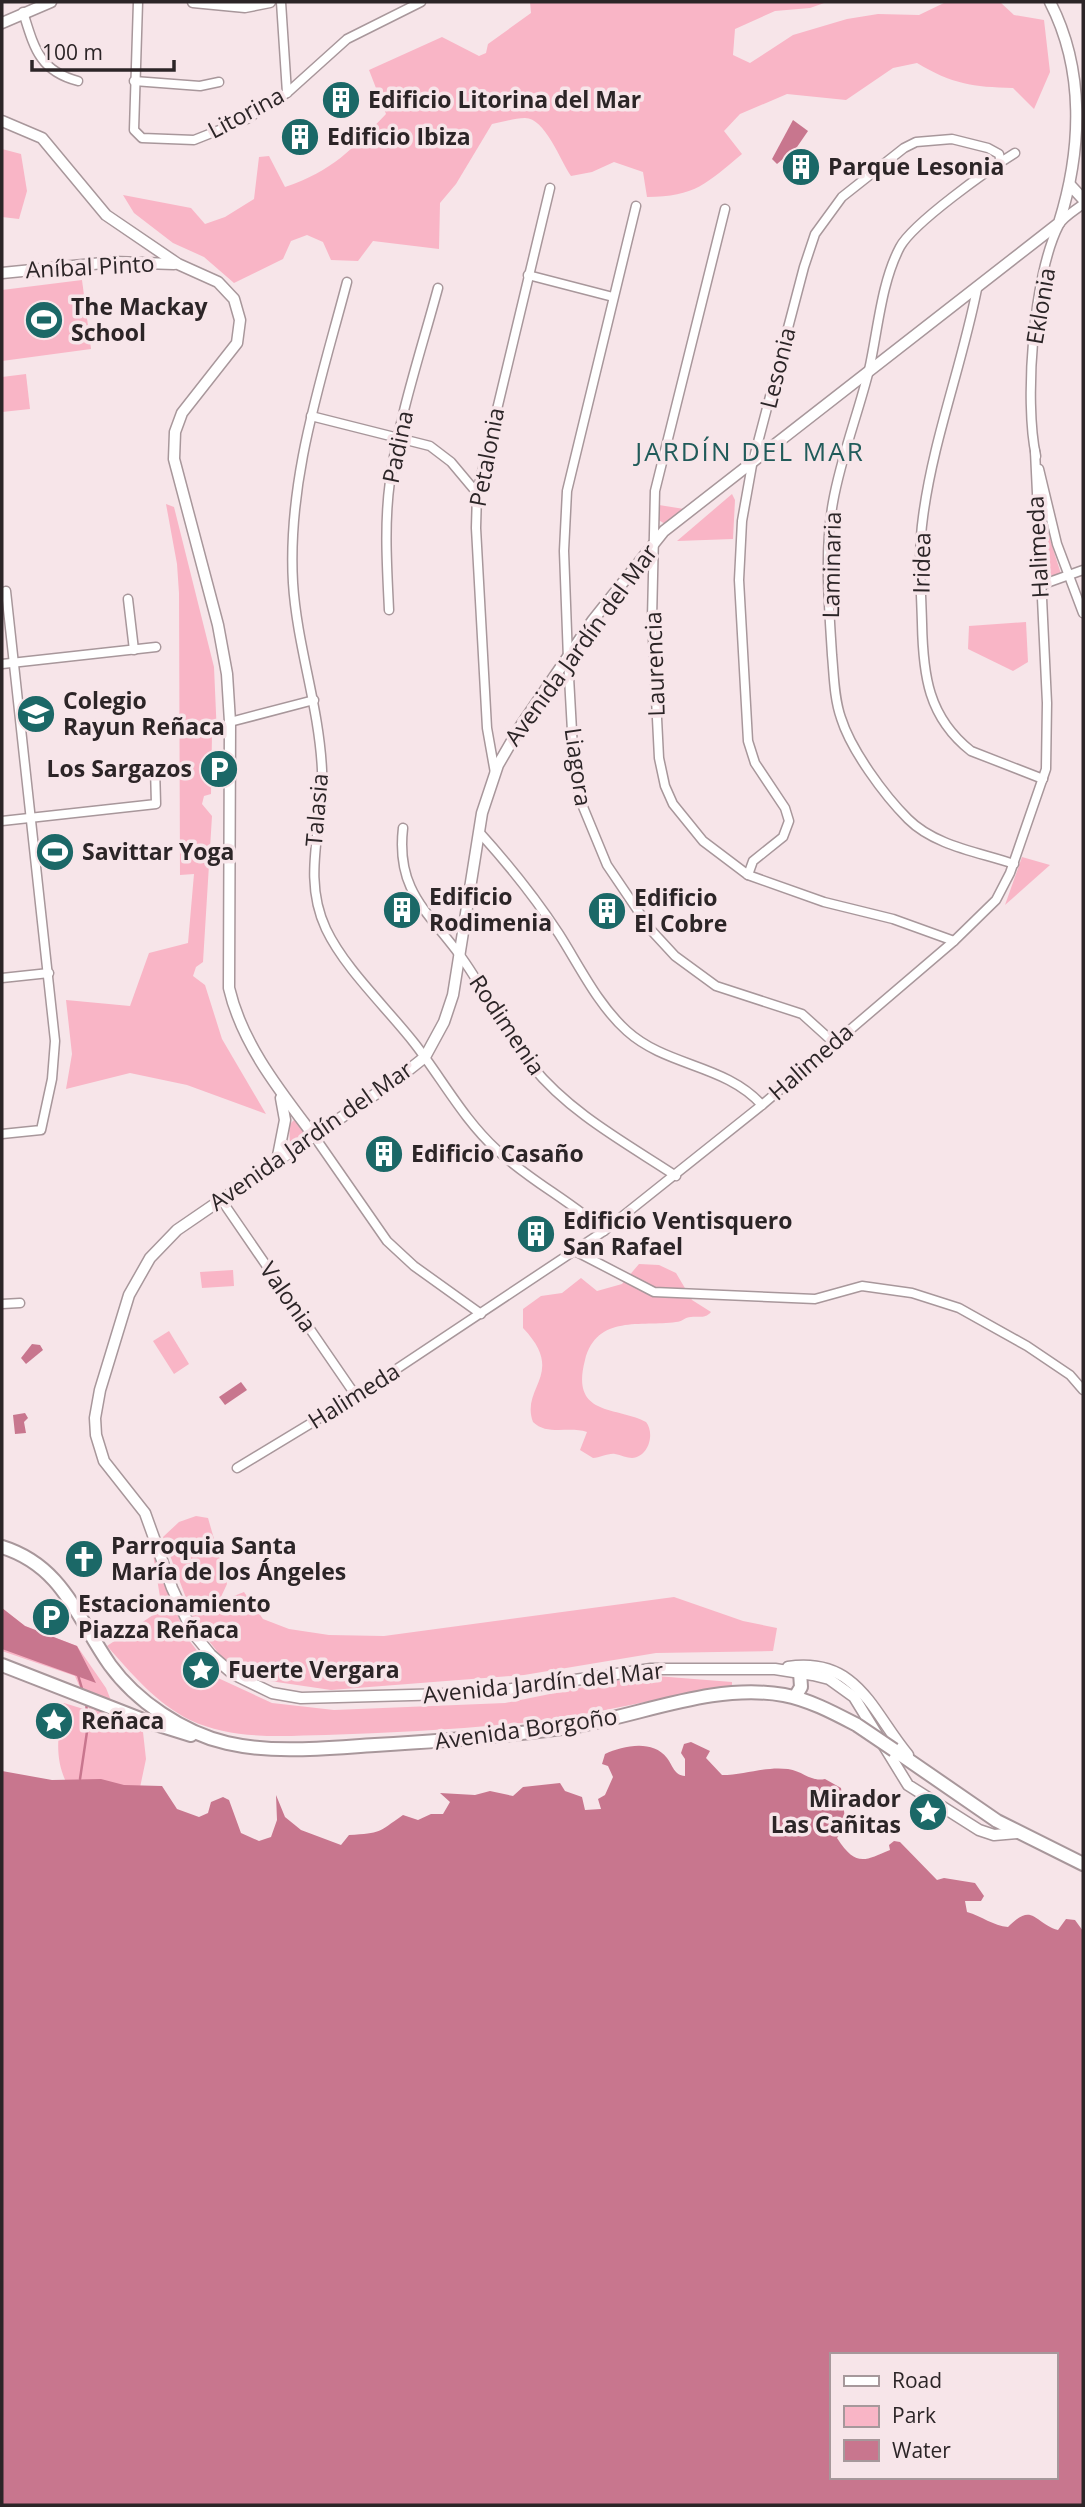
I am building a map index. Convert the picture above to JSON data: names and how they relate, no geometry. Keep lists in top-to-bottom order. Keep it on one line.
{"streets":{"main road":["Avenida Borgoño"],"street":["Litorina","Aníbal Pinto","Eklonia","Lesonia","Padina","Petalonia","Halimeda","Iridea","Laminaria","Avenida Jardín del Mar","Laurencia","Liagora","Talasia","Rodimenia","Valonia"]},"crossings":[["Eklonia","Halimeda"],["Eklonia","Avenida Jardín del Mar"],["Lesonia","Laminaria"],["Lesonia","Avenida Jardín del Mar"],["Lesonia","Laurencia"],["Petalonia","Avenida Jardín del Mar"],["Halimeda","Iridea"],["Halimeda","Laminaria"],["Halimeda","Laurencia"],["Halimeda","Liagora"],["Halimeda","Talasia"],["Halimeda","Rodimenia"],["Halimeda","Valonia"],["Iridea","Avenida Jardín del Mar"],["Laminaria","Avenida Jardín del Mar"],["Avenida Jardín del Mar","Laurencia"],["Avenida Jardín del Mar","Liagora"],["Avenida Jardín del Mar","Talasia"],["Avenida Jardín del Mar","Rodimenia"],["Avenida Jardín del Mar","Valonia"],["Avenida Jardín del Mar","Avenida Borgoño"]],"districts":["JARDÍN DEL MAR"],"places":{"building":["Edificio Litorina del Mar","Edificio Ibiza","Parque Lesonia","Edificio Rodimenia","Edificio El Cobre","Edificio Casaño","Edificio Ventisquero San Rafael"],"sports":["The Mackay School","Savittar Yoga"],"school or university":["Colegio Rayun Reñaca"],"parking":["Los Sargazos","Estacionamiento Piazza Reñaca"],"church":["Parroquia Santa María de los Ángeles"],"place":["Fuerte Vergara","Reñaca","Mirador Las Cañitas"]},"legend":["Road","Park","Water"],"scale_bar":"100 m"}
